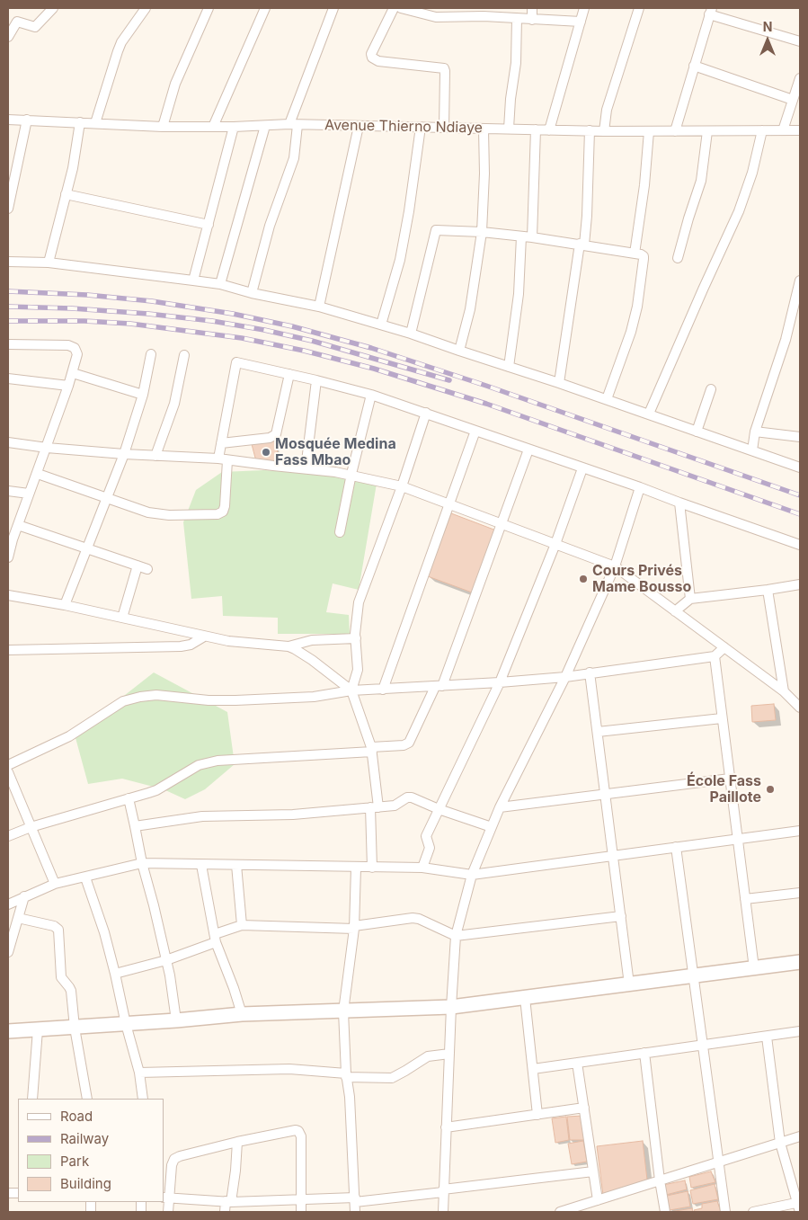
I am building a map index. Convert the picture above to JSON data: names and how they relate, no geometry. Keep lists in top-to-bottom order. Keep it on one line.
{"streets":{"street":["Avenue Thierno Ndiaye"]},"places":["Mosquée Medina Fass Mbao","Cours Privés Mame Bousso","École Fass Paillote"],"legend":["Road","Railway","Park","Building"],"north":"top"}
